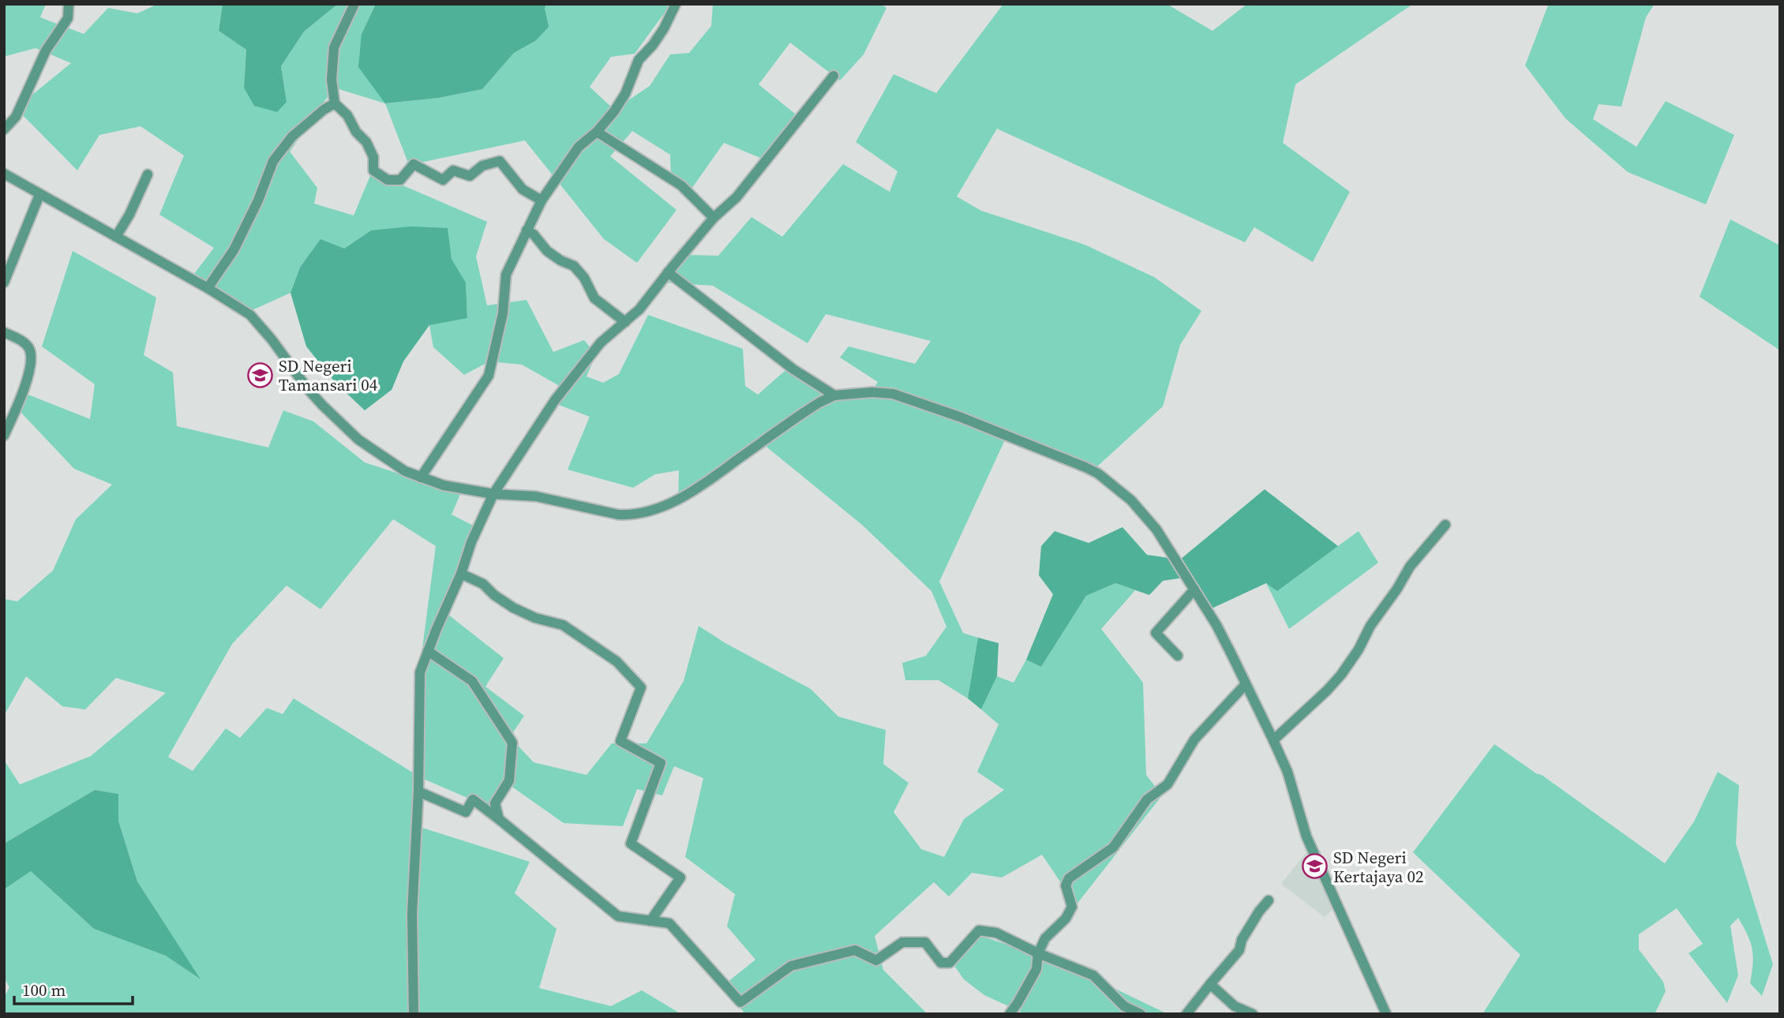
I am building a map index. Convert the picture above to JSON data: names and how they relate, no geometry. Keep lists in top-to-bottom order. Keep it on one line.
{"places":{"school or university":["SD Negeri Tamansari 04","SD Negeri Kertajaya 02"]},"scale_bar":"100 m"}
